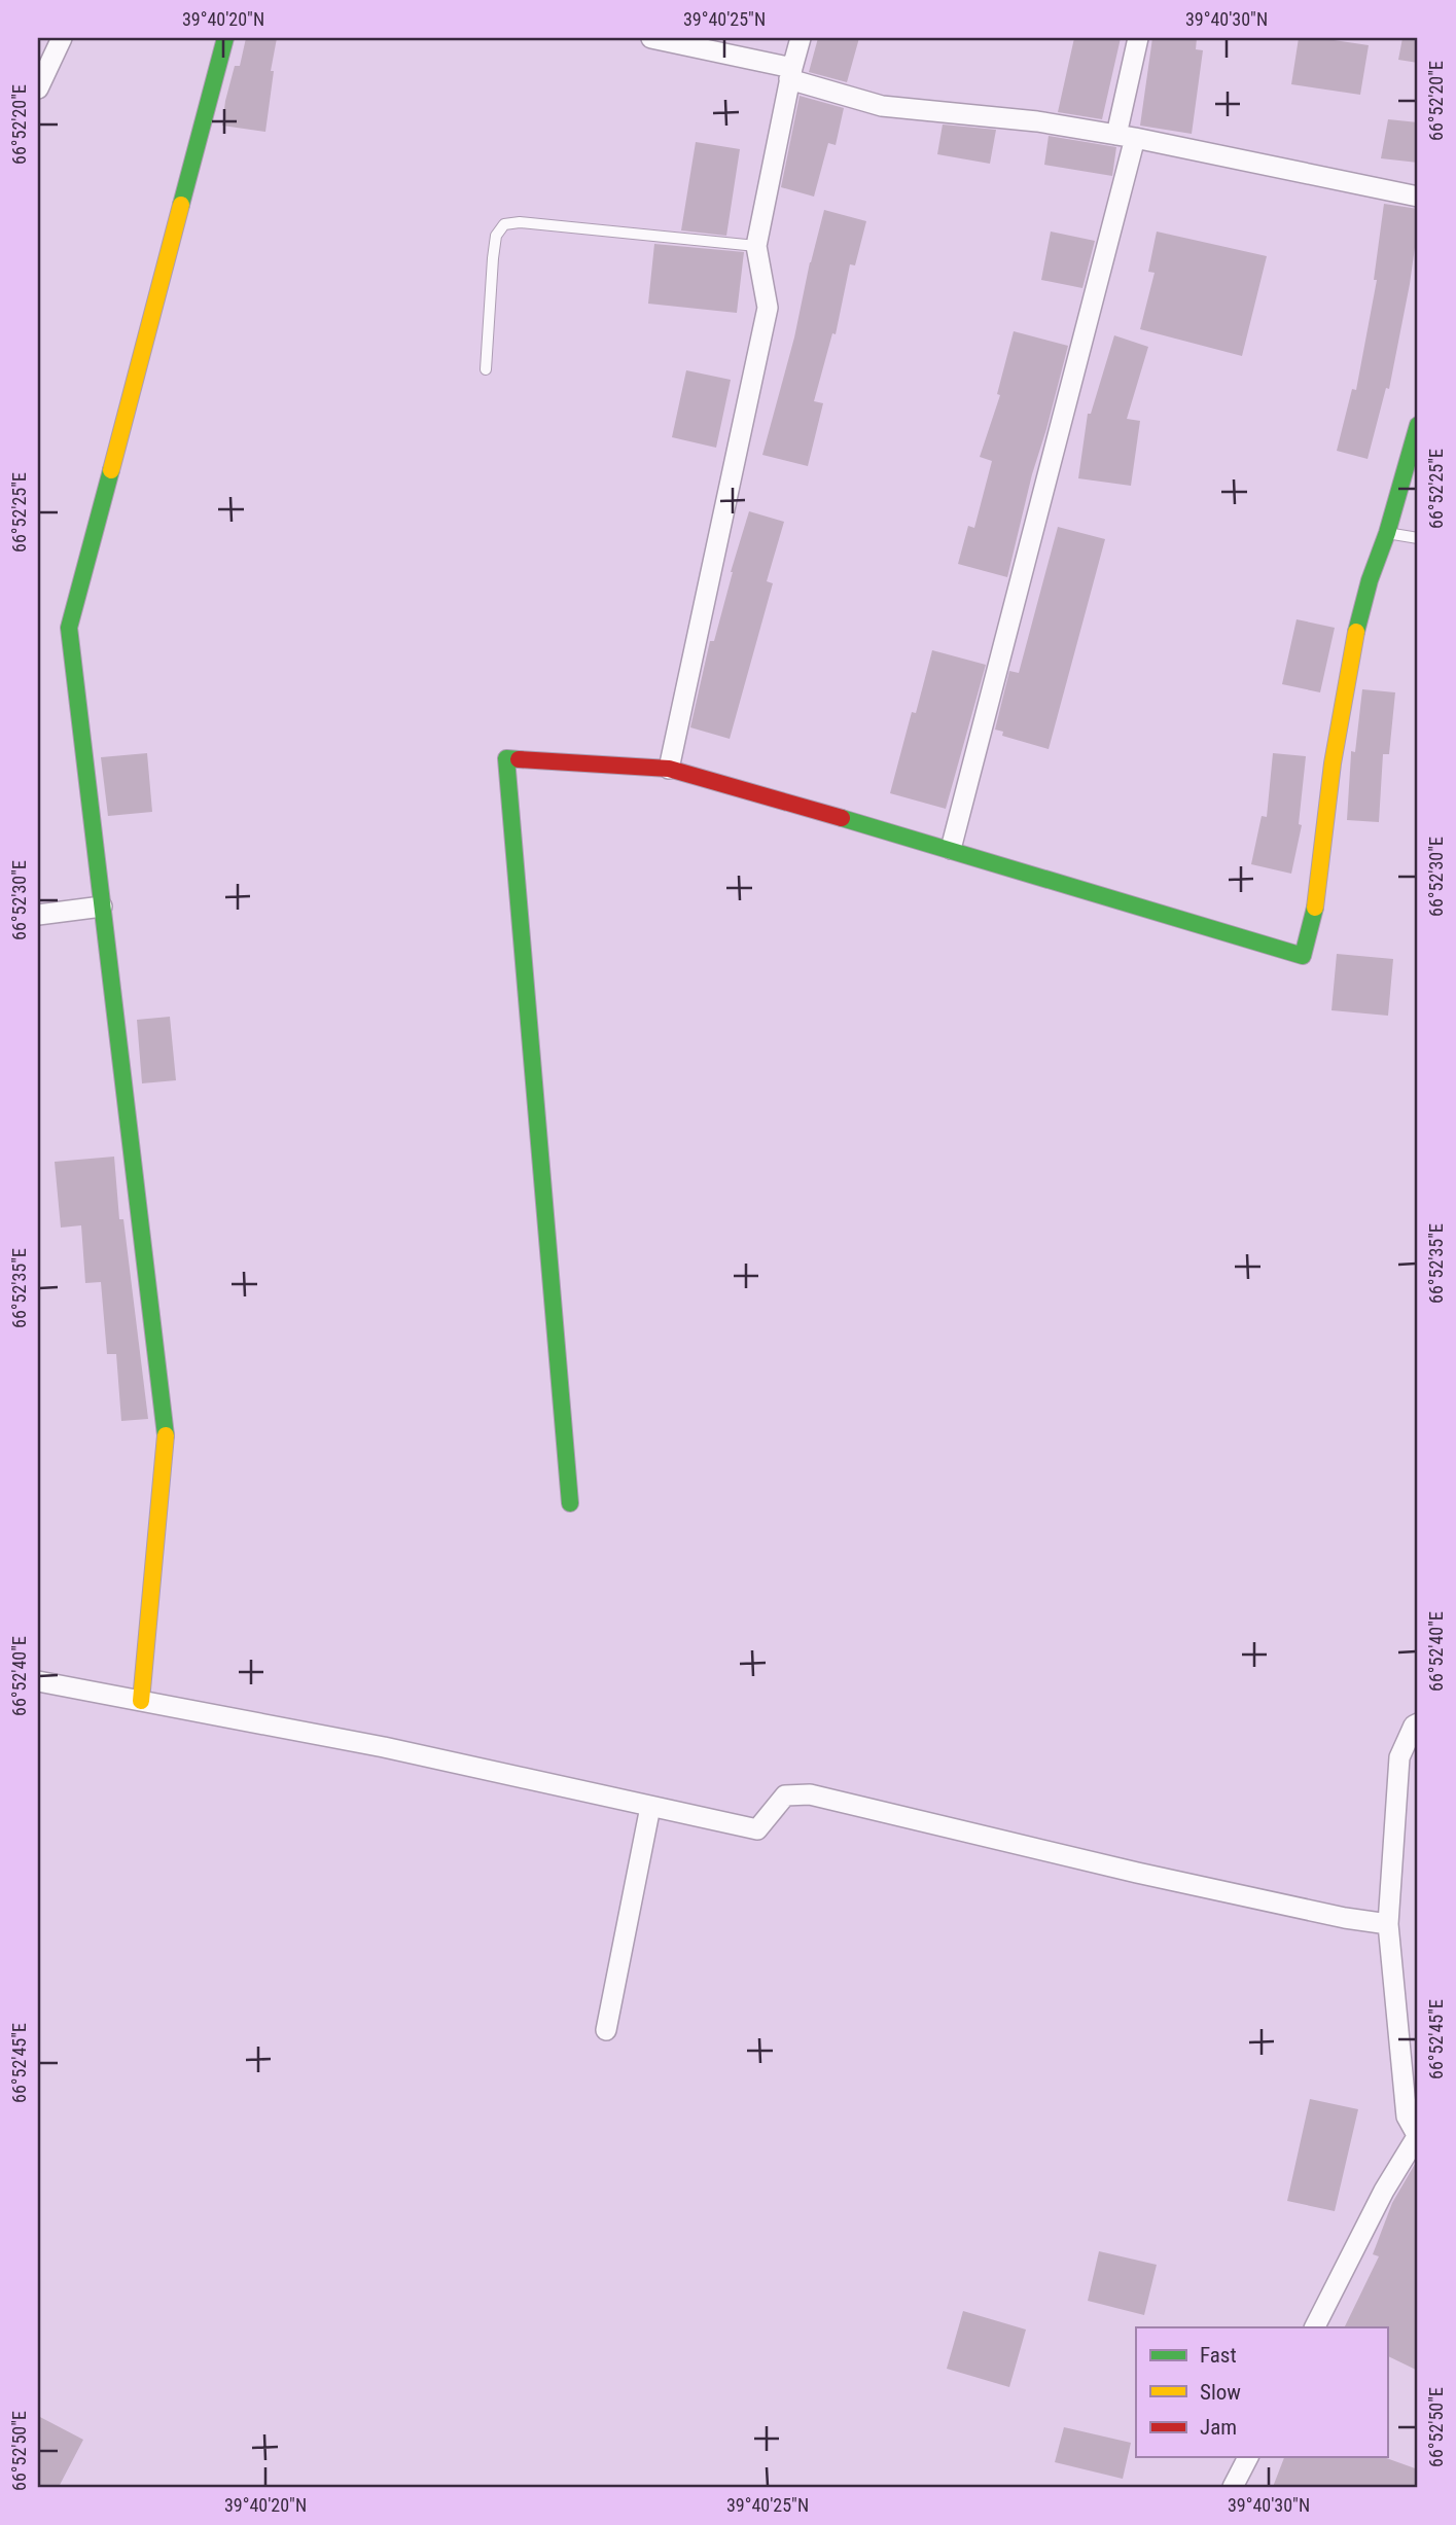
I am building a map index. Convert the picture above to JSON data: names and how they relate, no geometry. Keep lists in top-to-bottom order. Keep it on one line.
{"legend":["Fast","Slow","Jam"],"coordinates":["39°40'20\"N","39°40'25\"N","39°40'30\"N","66°52'20\"E","66°52'25\"E","66°52'30\"E","66°52'35\"E","66°52'40\"E","66°52'45\"E","66°52'50\"E"]}
